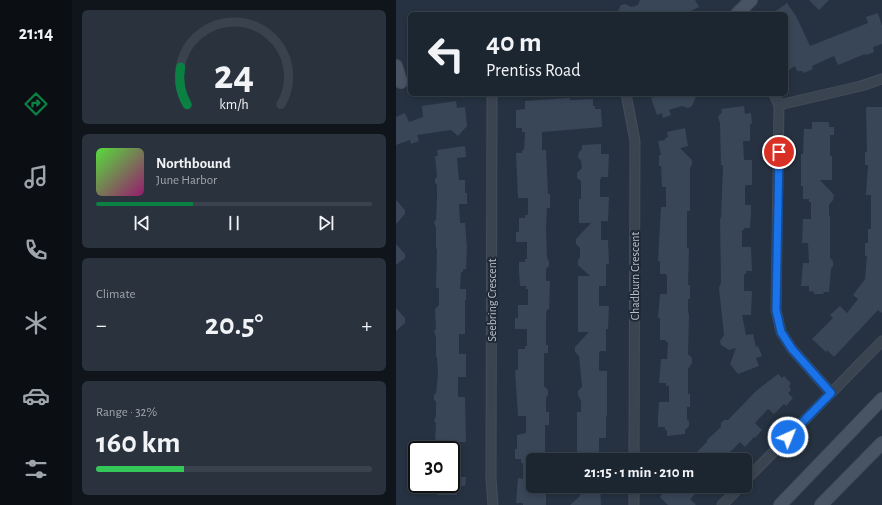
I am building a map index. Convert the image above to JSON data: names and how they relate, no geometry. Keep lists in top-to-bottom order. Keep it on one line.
{"streets":{"street":["Chadburn Crescent","Seebring Crescent"]},"page":{"tabs":"21:14","turn":["40 m","Prentiss Road"],"song":["Northbound","June Harbor"],"tile":["Climate",["Range · 32%","160 km"]],"heat":["−","20.5°","+"],"limit":"30","trip":"21:15 · 1 min · 210 m","gauge":["24","km/h"]}}
